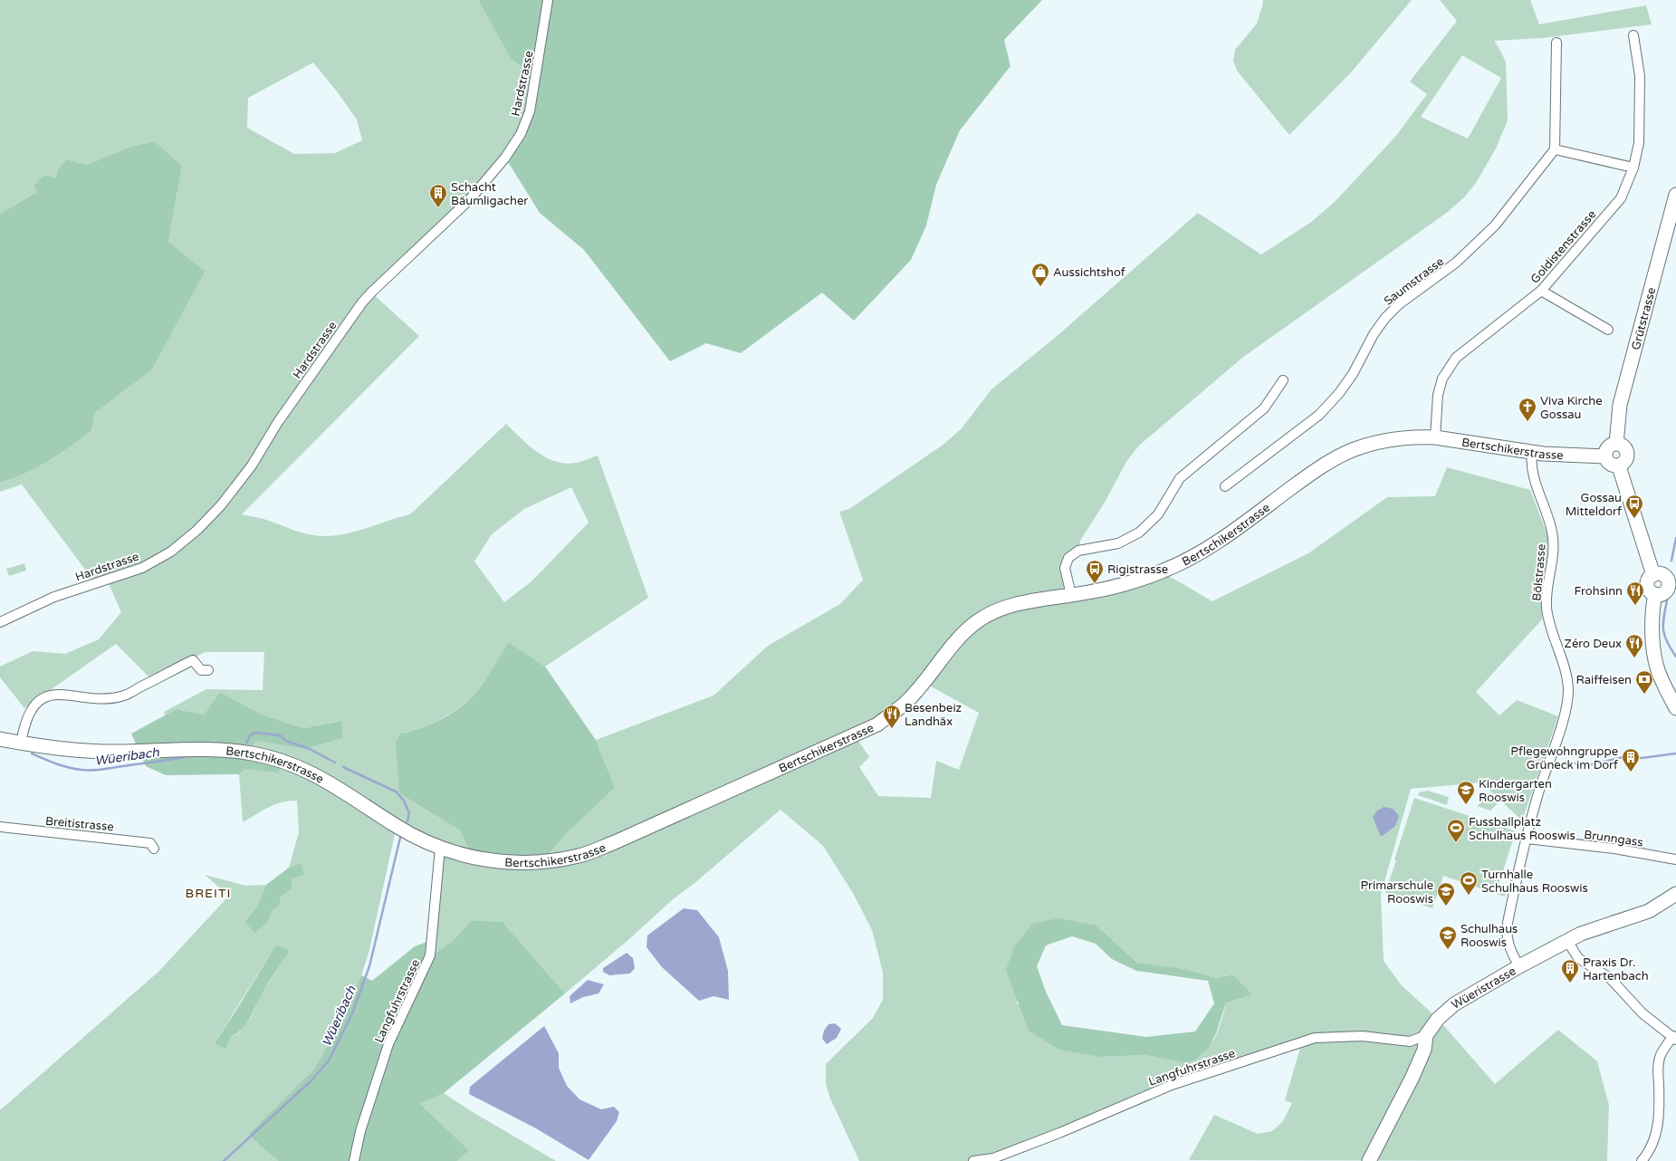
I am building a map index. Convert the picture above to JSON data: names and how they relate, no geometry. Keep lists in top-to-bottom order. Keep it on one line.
{"streets":{"street":["Hardstrasse","Goldistenstrasse","Saumstrasse","Grütstrasse","Bertschikerstrasse","Bölstrasse","Breitistrasse","Brunngass","Wüeristrasse","Langfuhrstrasse"]},"crossings":[["Goldistenstrasse","Bertschikerstrasse"],["Grütstrasse","Bertschikerstrasse"],["Bertschikerstrasse","Bölstrasse"],["Bertschikerstrasse","Langfuhrstrasse"],["Bölstrasse","Brunngass"],["Bölstrasse","Wüeristrasse"],["Wüeristrasse","Langfuhrstrasse"]],"districts":["BREITI"],"water":["Wüeribach"],"places":{"building":["Schacht Bäumligacher","Pflegewohngruppe Grüneck im Dorf","Praxis Dr. Hartenbach"],"shop":["Aussichtshof"],"church":["Viva Kirche Gossau"],"bus stop":["Gossau Mitteldorf","Rigistrasse"],"restaurant":["Frohsinn","Zéro Deux","Besenbeiz Landhäx"],"bank":["Raiffeisen"],"school or university":["Kindergarten Rooswis","Primarschule Rooswis","Schulhaus Rooswis"],"sports":["Fussballplatz Schulhaus Rooswis","Turnhalle Schulhaus Rooswis"]}}
